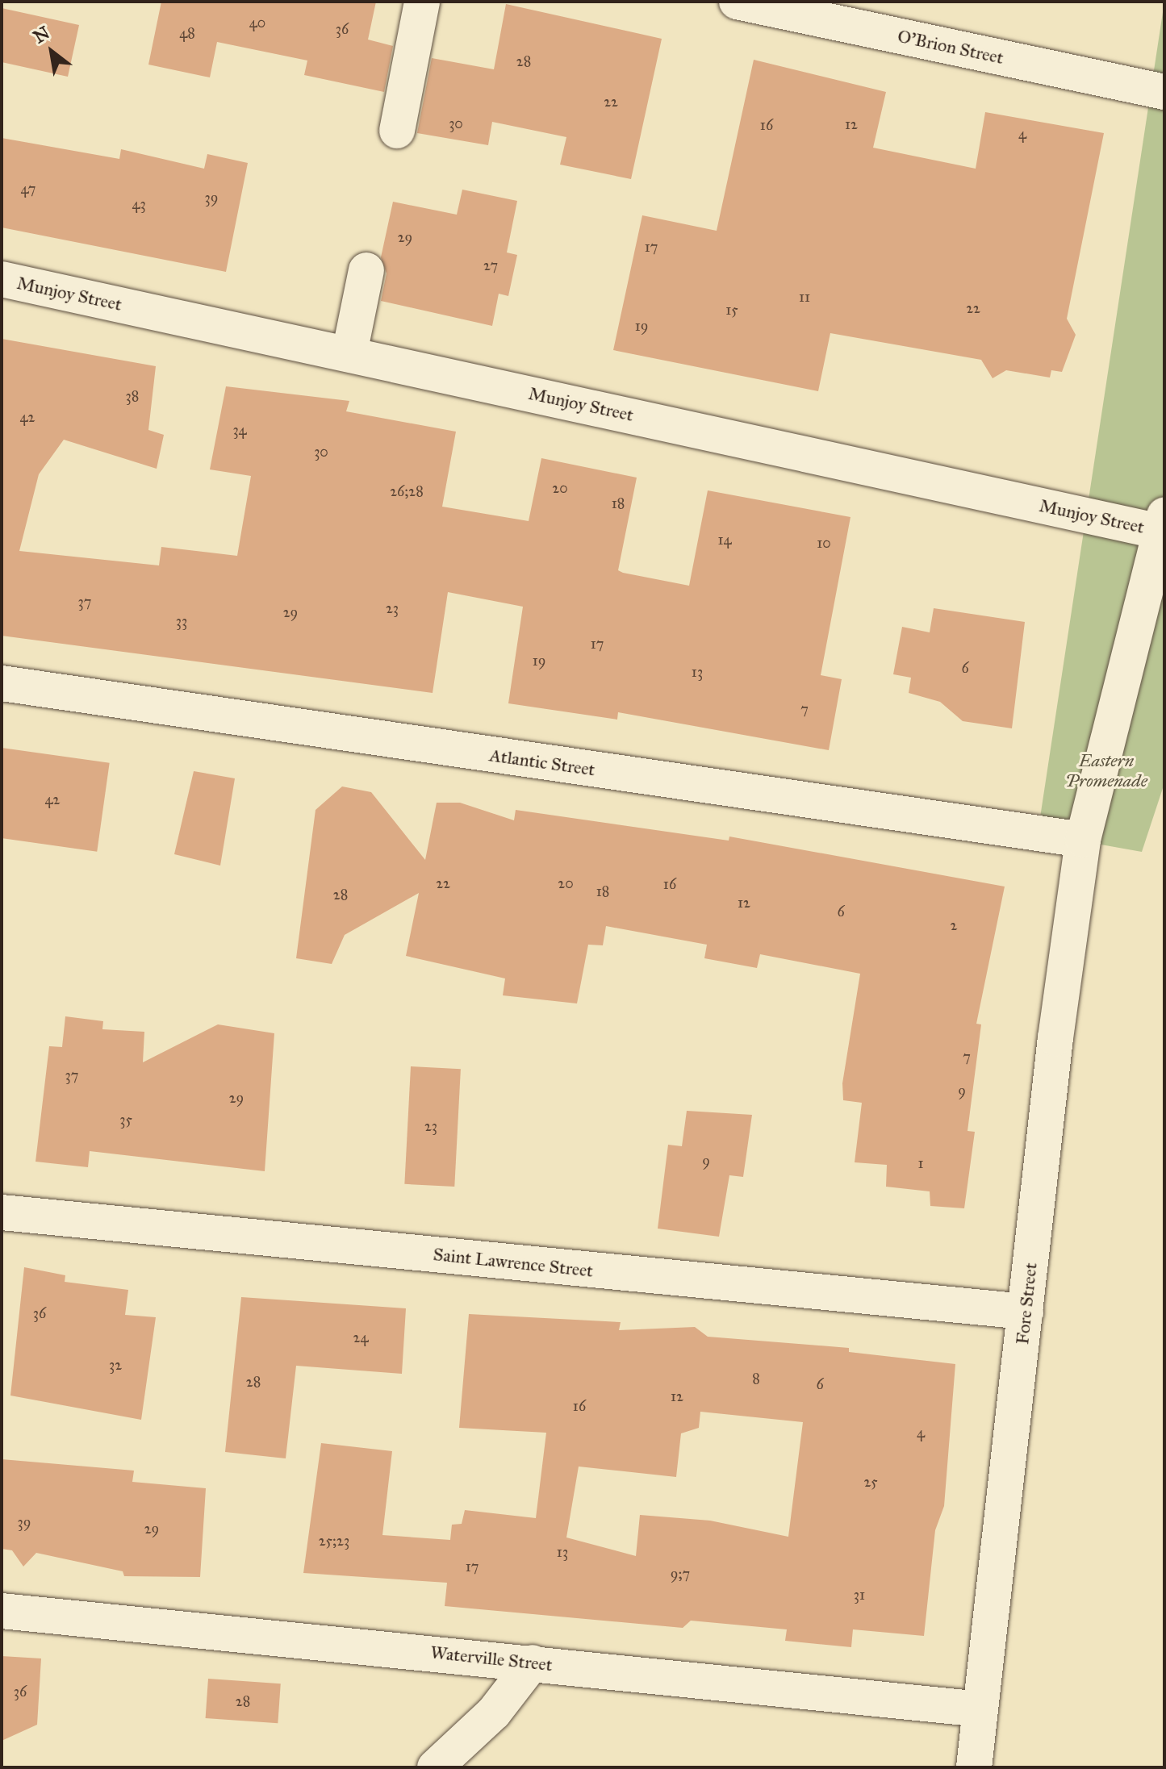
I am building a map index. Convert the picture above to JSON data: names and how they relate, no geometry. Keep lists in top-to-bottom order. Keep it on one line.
{"streets":{"street":["O'Brion Street","Munjoy Street","Atlantic Street","Saint Lawrence Street","Fore Street","Waterville Street"]},"crossings":[["Atlantic Street","Fore Street"],["Saint Lawrence Street","Fore Street"],["Fore Street","Waterville Street"]],"parks":["Eastern Promenade"],"house_numbers":["40","36","48","28","22","30","12","16","4","47","39","43","29","17","27","11","22","15","19","38","42","34","30","20","26;28","18","14","10","37","23","29","33","17","19","6","13","7","42","22","20","16","18","28","12","6","2","7","37","9","29","35","23","9","1","36","24","32","8","28","6","12","16","4","25","39","29","25;23","13","17","9;7","31","36","28"],"north":"top left"}
